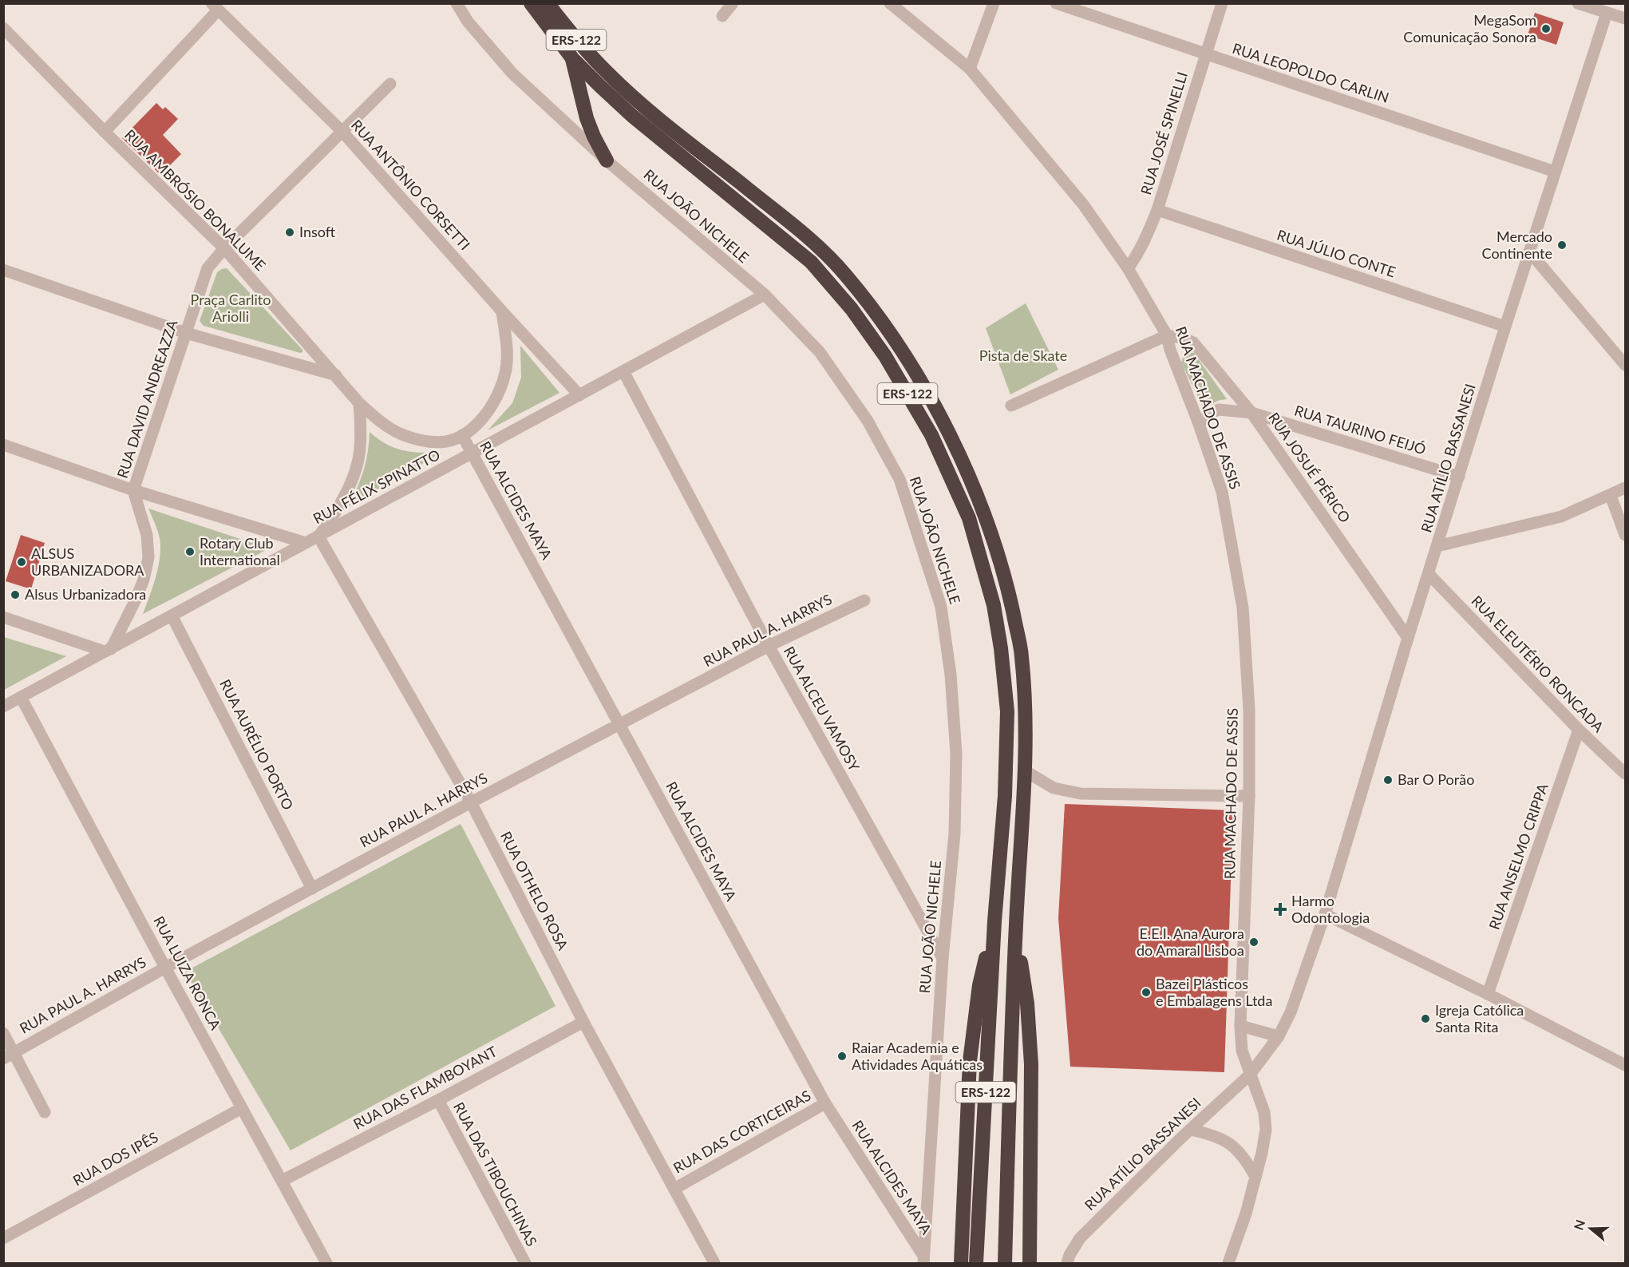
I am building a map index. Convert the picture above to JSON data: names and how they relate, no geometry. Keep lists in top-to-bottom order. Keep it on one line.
{"streets":{"highway":["ERS-122"],"street":["RUA LEOPOLDO CARLIN","RUA JOSÉ SPINELLI","RUA ANTÔNIO CORSETTI","RUA AMBRÓSIO BONALUME","RUA JOÃO NICHELE","RUA JÚLIO CONTE","RUA DAVID ANDREAZZA","RUA MACHADO DE ASSIS","RUA TAURINO FEIJÓ","RUA ATÍLIO BASSANESI","RUA JOSUÉ PÉRICO","RUA FÉLIX SPINATTO","RUA ALCIDES MAYA","RUA PAUL A. HARRYS","RUA ELEUTÉRIO RONCADA","RUA ALCEU VAMOSY","RUA AURÉLIO PORTO","RUA ANSELMO CRIPPA","RUA OTHELO ROSA","RUA LUIZA RONCA","RUA DAS FLAMBOYANT","RUA DAS CORTICEIRAS","RUA DOS IPÊS","RUA DAS TIBOUCHINAS"]},"crossings":[["RUA LEOPOLDO CARLIN","RUA JOSÉ SPINELLI"],["RUA LEOPOLDO CARLIN","RUA ATÍLIO BASSANESI"],["RUA JOSÉ SPINELLI","RUA JÚLIO CONTE"],["RUA JOSÉ SPINELLI","RUA MACHADO DE ASSIS"],["RUA ANTÔNIO CORSETTI","RUA AMBRÓSIO BONALUME"],["RUA ANTÔNIO CORSETTI","RUA DAVID ANDREAZZA"],["RUA ANTÔNIO CORSETTI","RUA FÉLIX SPINATTO"],["RUA AMBRÓSIO BONALUME","RUA DAVID ANDREAZZA"],["RUA AMBRÓSIO BONALUME","RUA ALCIDES MAYA"],["RUA JOÃO NICHELE","RUA FÉLIX SPINATTO"],["RUA JOÃO NICHELE","RUA ALCIDES MAYA"],["RUA JOÃO NICHELE","RUA ALCEU VAMOSY"],["RUA JÚLIO CONTE","RUA ATÍLIO BASSANESI"],["RUA DAVID ANDREAZZA","RUA FÉLIX SPINATTO"],["RUA MACHADO DE ASSIS","RUA TAURINO FEIJÓ"],["RUA MACHADO DE ASSIS","RUA ATÍLIO BASSANESI"],["RUA MACHADO DE ASSIS","RUA JOSUÉ PÉRICO"],["RUA TAURINO FEIJÓ","RUA ATÍLIO BASSANESI"],["RUA TAURINO FEIJÓ","RUA JOSUÉ PÉRICO"],["RUA ATÍLIO BASSANESI","RUA JOSUÉ PÉRICO"],["RUA ATÍLIO BASSANESI","RUA ELEUTÉRIO RONCADA"],["RUA FÉLIX SPINATTO","RUA ALCIDES MAYA"],["RUA FÉLIX SPINATTO","RUA ALCEU VAMOSY"],["RUA FÉLIX SPINATTO","RUA AURÉLIO PORTO"],["RUA FÉLIX SPINATTO","RUA OTHELO ROSA"],["RUA FÉLIX SPINATTO","RUA LUIZA RONCA"],["RUA ALCIDES MAYA","RUA PAUL A. HARRYS"],["RUA ALCIDES MAYA","RUA DAS CORTICEIRAS"],["RUA PAUL A. HARRYS","RUA ALCEU VAMOSY"],["RUA PAUL A. HARRYS","RUA AURÉLIO PORTO"],["RUA PAUL A. HARRYS","RUA OTHELO ROSA"],["RUA PAUL A. HARRYS","RUA LUIZA RONCA"],["RUA ELEUTÉRIO RONCADA","RUA ANSELMO CRIPPA"],["RUA OTHELO ROSA","RUA DAS FLAMBOYANT"],["RUA OTHELO ROSA","RUA DAS CORTICEIRAS"],["RUA LUIZA RONCA","RUA DAS FLAMBOYANT"],["RUA LUIZA RONCA","RUA DOS IPÊS"],["RUA DAS FLAMBOYANT","RUA DAS TIBOUCHINAS"]],"parks":["Praça Carlito Ariolli","Pista de Skate"],"places":{"other":["MegaSom Comunicação Sonora","Insoft","Mercado Continente","Rotary Club International","ALSUS URBANIZADORA","Alsus Urbanizadora","Bar O Porão","E.E.I. Ana Aurora do Amaral Lisboa","Bazei Plásticos e Embalagens Ltda","Igreja Católica Santa Rita","Raiar Academia e Atividades Aquáticas"],"health":["Harmo Odontologia"]},"north":"left"}
